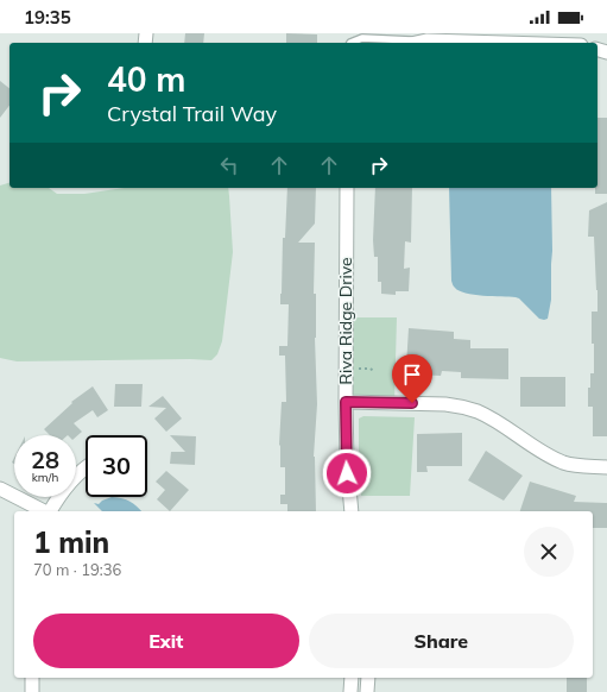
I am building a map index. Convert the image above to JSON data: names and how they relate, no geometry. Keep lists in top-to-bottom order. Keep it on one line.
{"streets":{"street":["Riva Ridge Drive"]},"page":{"status":"19:35","turn":["40 m","Crystal Trail Way"],"speed":"28 km/h","limit":"30","heading":["1 min","70 m · 19:36"],"buttons":["Exit","Share"]}}
